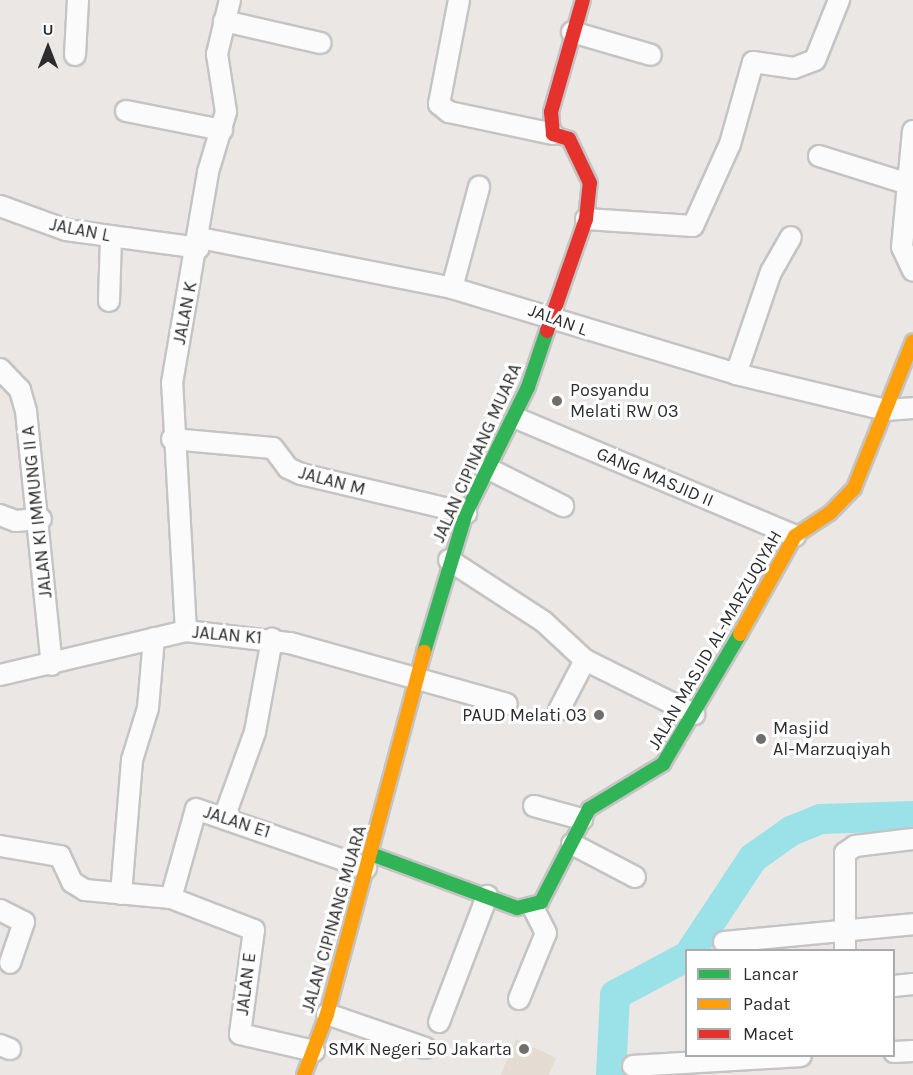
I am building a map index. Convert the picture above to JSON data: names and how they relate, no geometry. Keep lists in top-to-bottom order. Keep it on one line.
{"streets":{"street":["JALAN L","JALAN K","JALAN CIPINANG MUARA","GANG MASJID II","JALAN M","JALAN KI IMMUNG II A","JALAN K1","JALAN MASJID AL-MARZUQIYAH","JALAN E1","JALAN E"]},"crossings":[["JALAN L","JALAN K"],["JALAN L","JALAN CIPINANG MUARA"],["JALAN L","JALAN MASJID AL-MARZUQIYAH"],["JALAN K","JALAN M"],["JALAN K","JALAN K1"],["JALAN CIPINANG MUARA","GANG MASJID II"],["JALAN CIPINANG MUARA","JALAN M"],["JALAN CIPINANG MUARA","JALAN K1"],["JALAN CIPINANG MUARA","JALAN E1"],["JALAN CIPINANG MUARA","JALAN E"],["GANG MASJID II","JALAN MASJID AL-MARZUQIYAH"],["JALAN KI IMMUNG II A","JALAN K1"],["JALAN E1","JALAN E"]],"places":["Posyandu Melati RW 03","PAUD Melati 03","Masjid Al-Marzuqiyah","SMK Negeri 50 Jakarta"],"legend":["Lancar","Padat","Macet"],"north":"top"}
